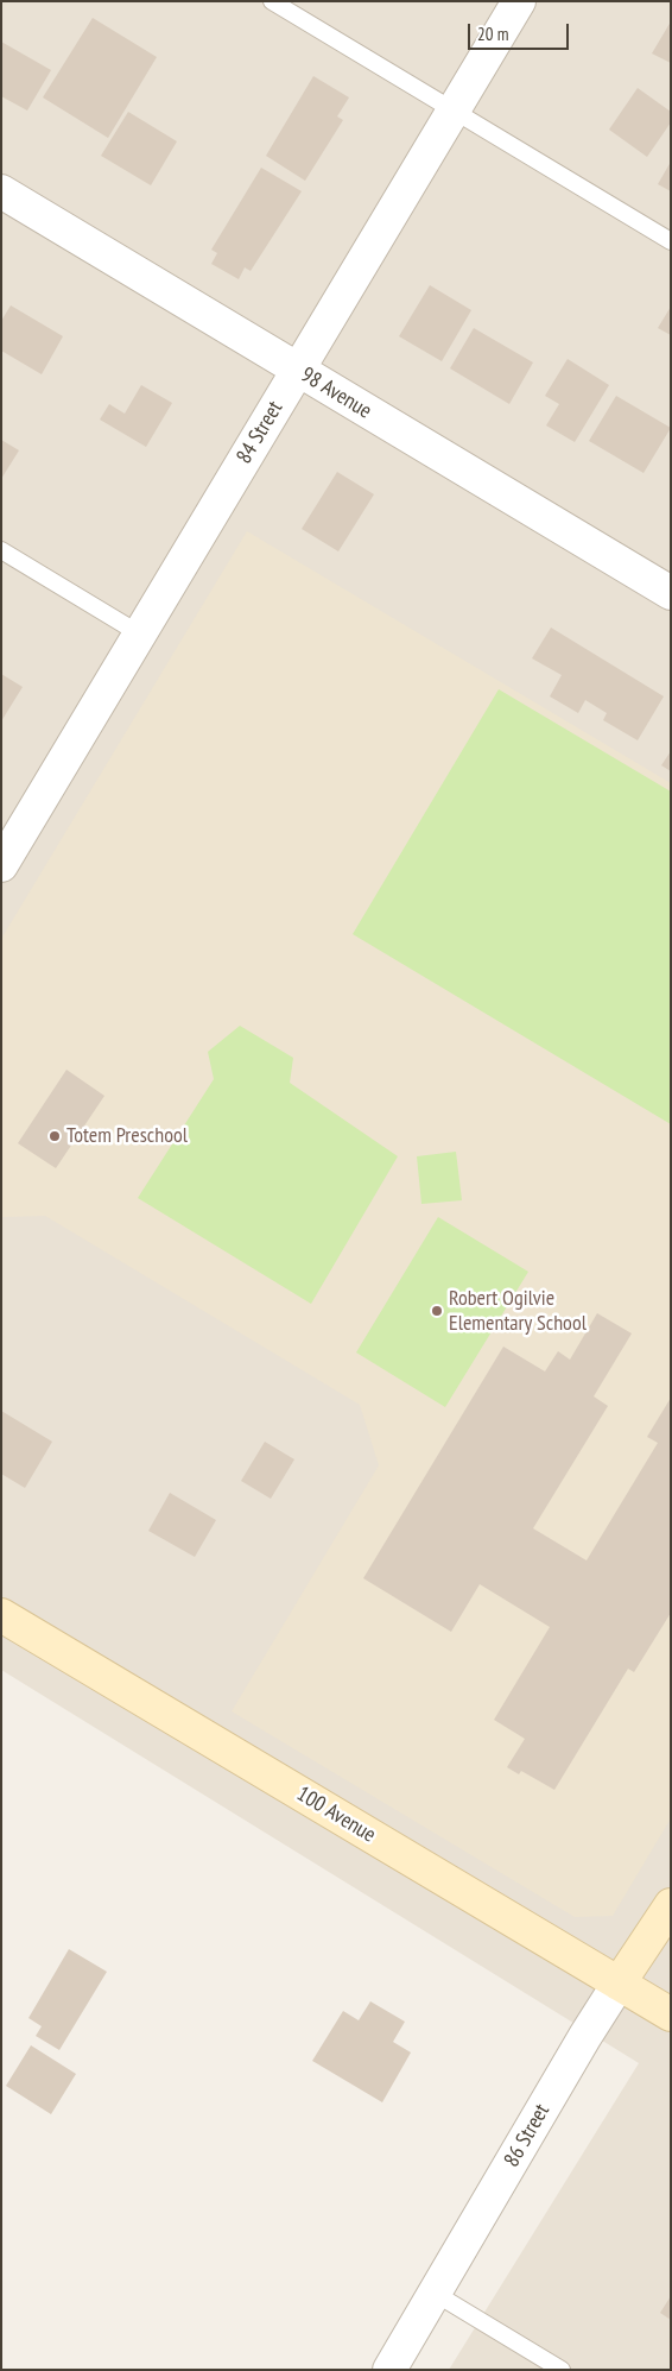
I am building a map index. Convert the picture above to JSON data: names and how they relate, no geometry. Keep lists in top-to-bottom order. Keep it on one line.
{"streets":{"main road":["100 Avenue","86 Street"],"street":["98 Avenue","84 Street"]},"crossings":[["98 Avenue","84 Street"],["100 Avenue","86 Street"]],"places":["Totem Preschool","Robert Ogilvie Elementary School"],"scale_bar":"20 m"}
